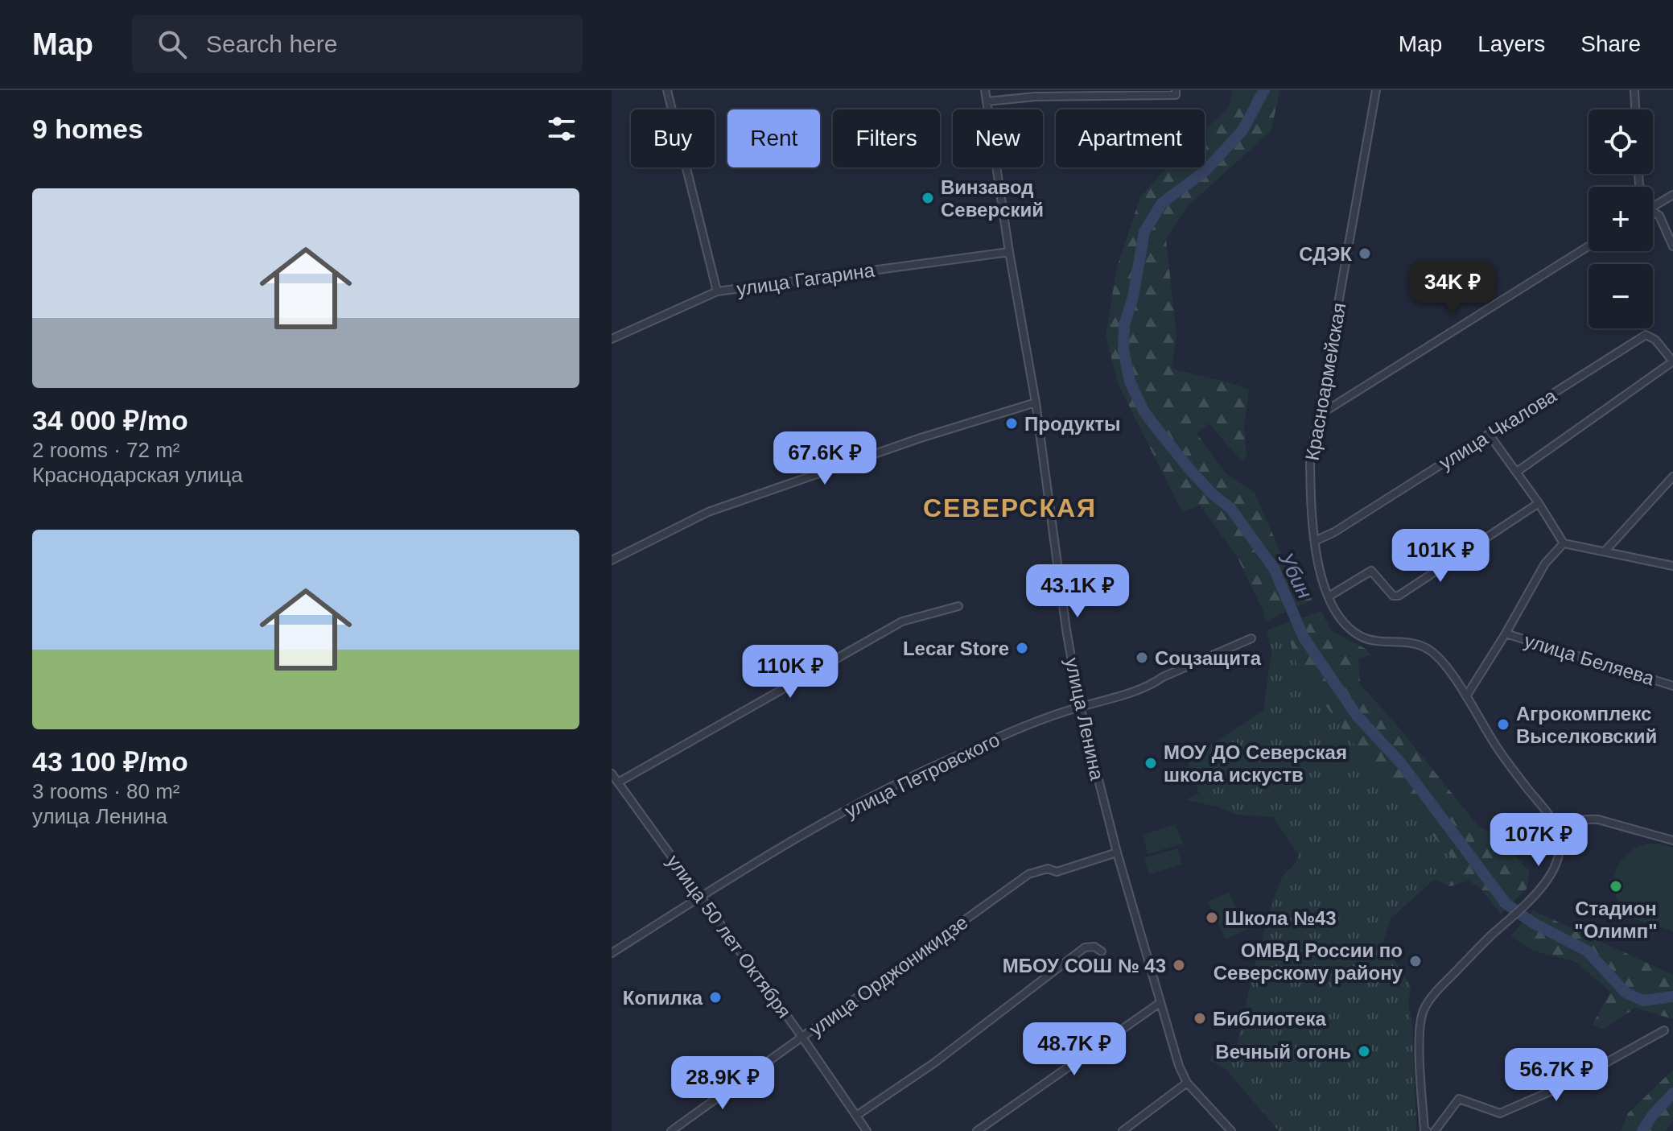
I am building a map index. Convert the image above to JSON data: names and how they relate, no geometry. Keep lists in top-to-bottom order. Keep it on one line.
{"streets":{"street":["улица Гагарина","Красноармейская","улица Чкалова","улица Беляева","улица Ленина","улица Петровского","улица 50 лет Октября","улица Орджоникидзе"]},"crossings":[["улица Гагарина","улица Ленина"],["Красноармейская","улица Чкалова"],["улица Ленина","улица Петровского"],["улица Ленина","улица Орджоникидзе"],["улица Петровского","улица 50 лет Октября"],["улица 50 лет Октября","улица Орджоникидзе"]],"districts":["СЕВЕРСКАЯ"],"water":["Убин"],"places":["Винзавод Северский","СДЭК","Продукты","Lecar Store","Соцзащита","Агрокомплекс Выселковский","МОУ ДО Северская школа искуств","Стадион \"Олимп\"","Школа №43","ОМВД России по Северскому району","МБОУ СОШ № 43","Копилка","Библиотека","Вечный огонь"],"page":{"header":"Map","search":"Search here","nav":["Map","Layers","Share"],"heading":"9 homes","map_buttons":["+","−"],"chip":["Buy","Rent","Filters","New","Apartment"],"list":[{"name":"34 000 ₽/mo","note":"2 rooms · 72 m² · Краснодарская улица"},{"name":"43 100 ₽/mo","note":"3 rooms · 80 m² · улица Ленина"}],"price":["34K ₽","67.6K ₽","101K ₽","43.1K ₽","110K ₽","107K ₽","48.7K ₽","56.7K ₽","28.9K ₽"]}}
